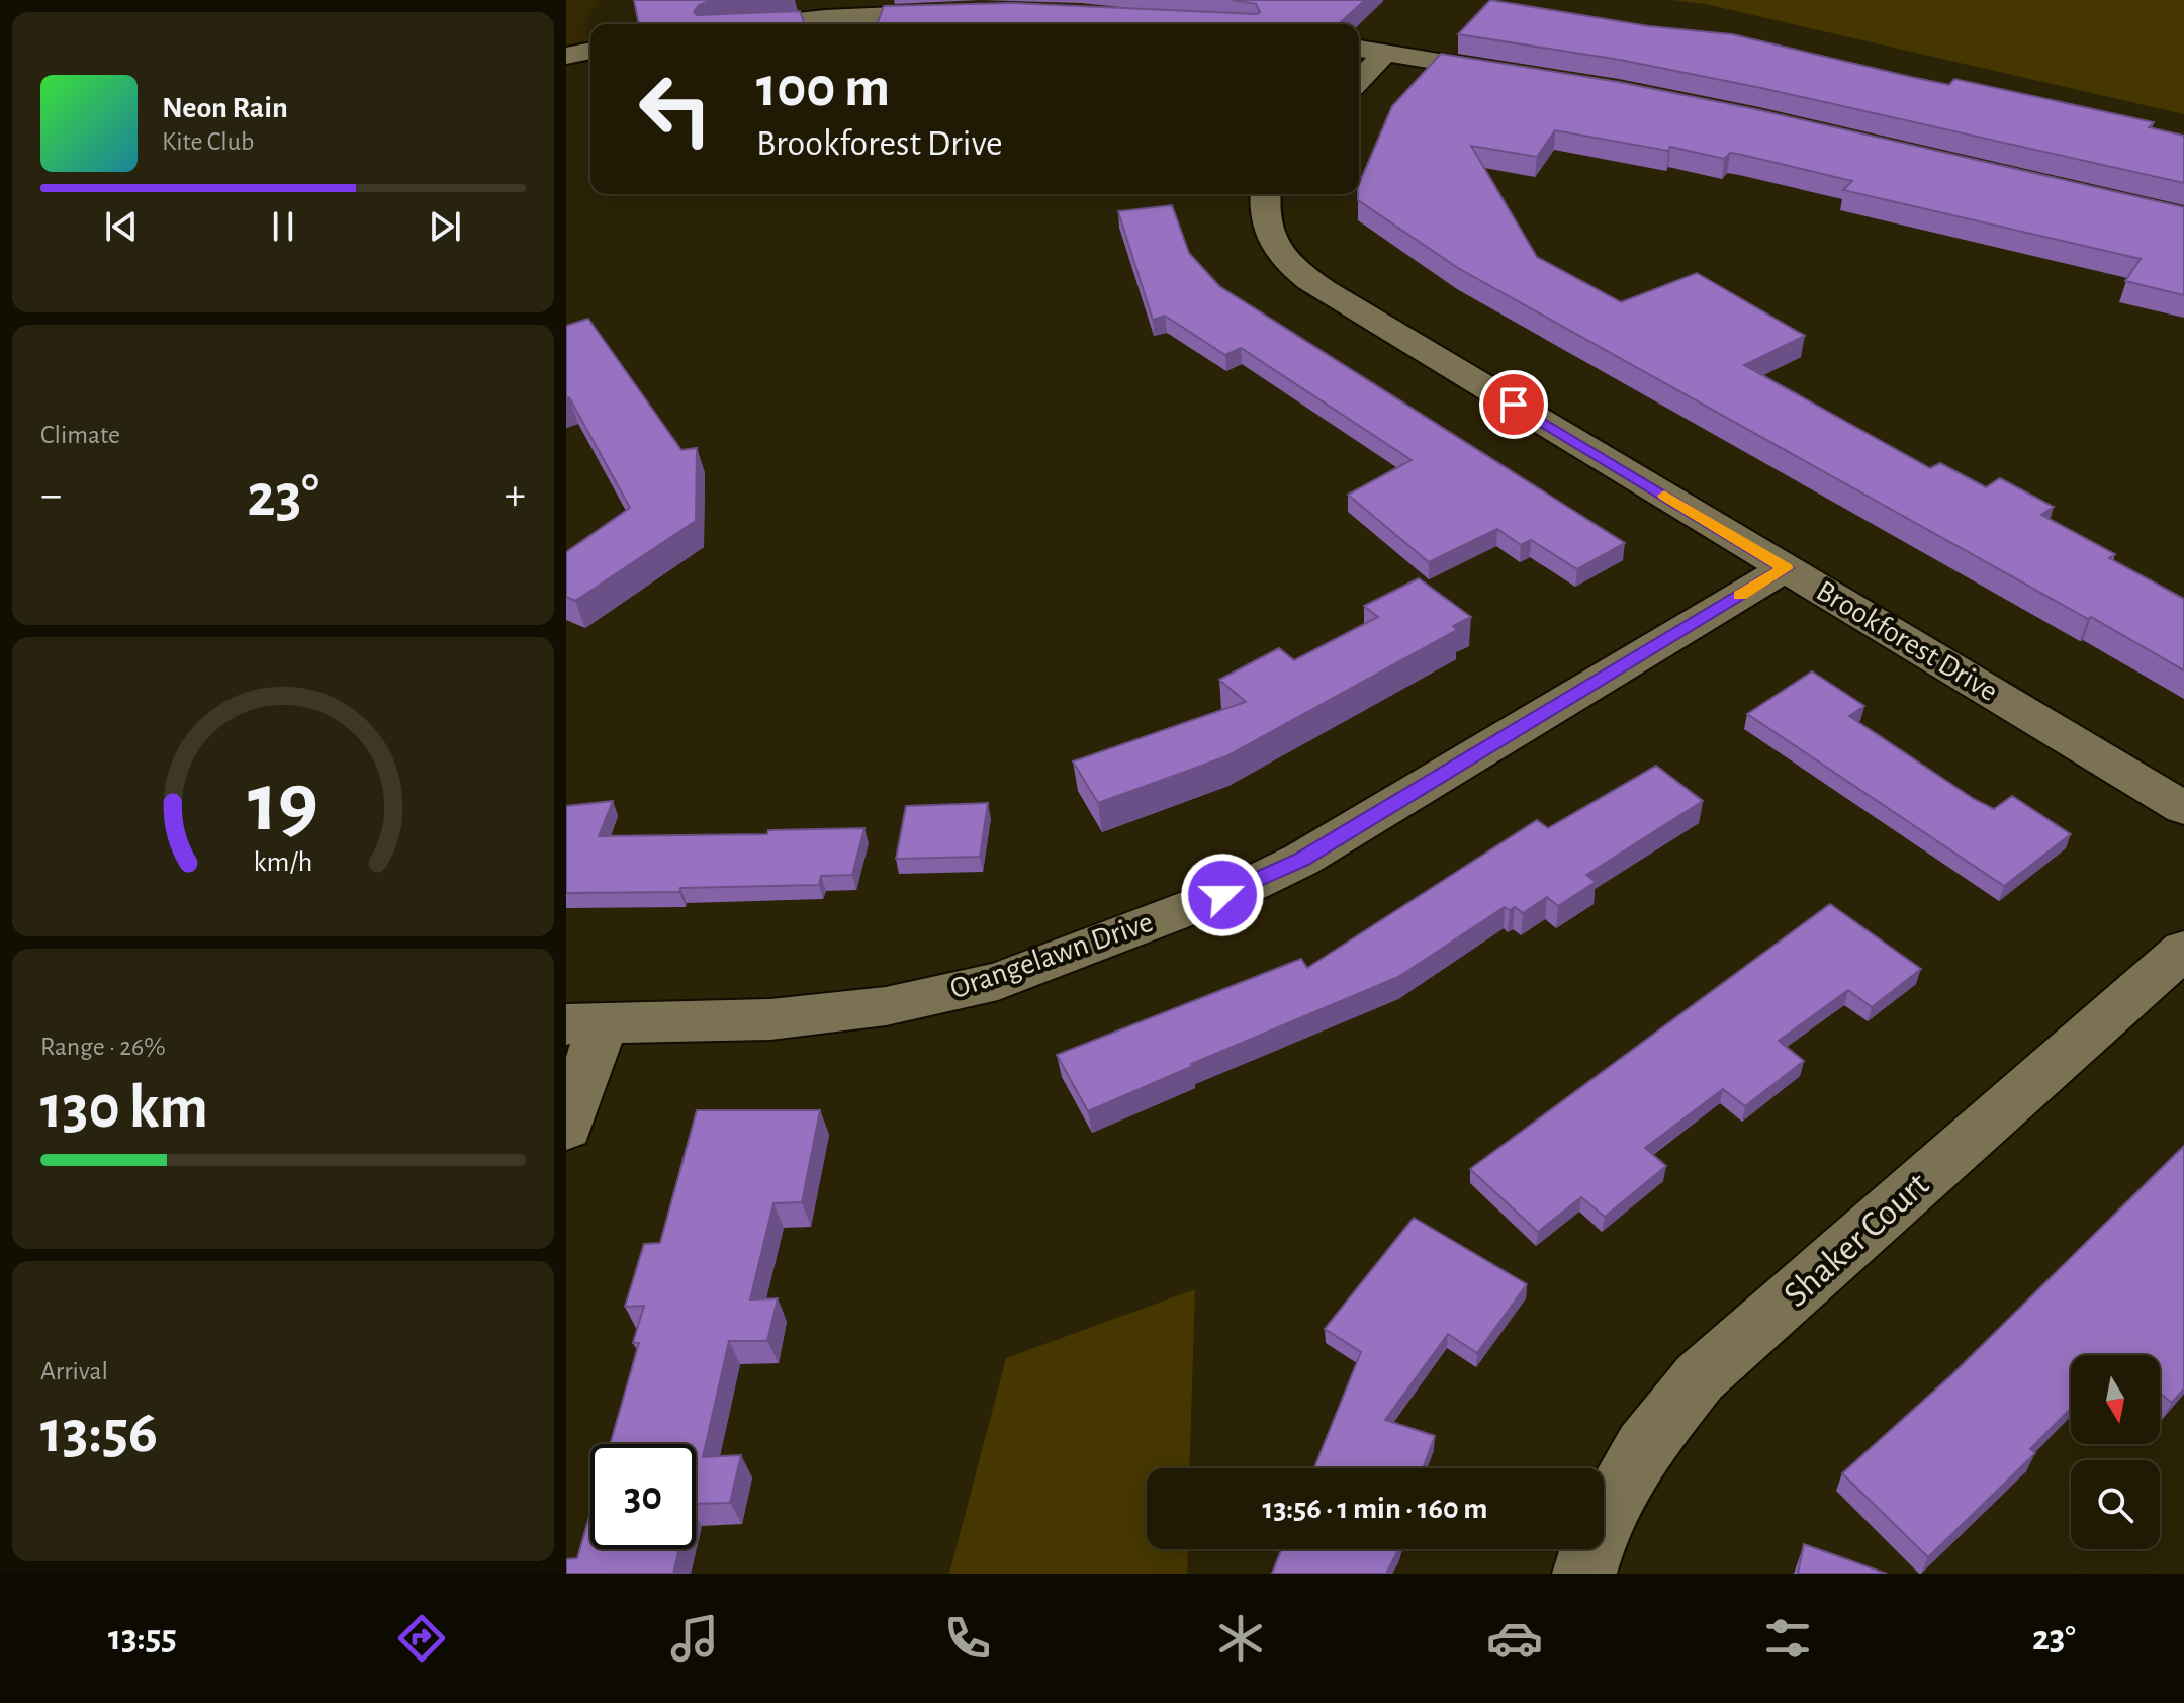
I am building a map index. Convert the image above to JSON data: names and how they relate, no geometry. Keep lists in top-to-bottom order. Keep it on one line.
{"streets":{"street":["Brookforest Drive","Orangelawn Drive","Shaker Court"]},"crossings":[["Brookforest Drive","Orangelawn Drive"]],"north":"bottom","page":{"turn":["100 m","Brookforest Drive"],"song":["Neon Rain","Kite Club"],"tile":["Climate",["Range · 26%","130 km"],["Arrival","13:56"]],"heat":["−","23°","+"],"limit":"30","trip":"13:56 · 1 min · 160 m","tabs":["13:55","23°"],"gauge":["19","km/h"]}}
